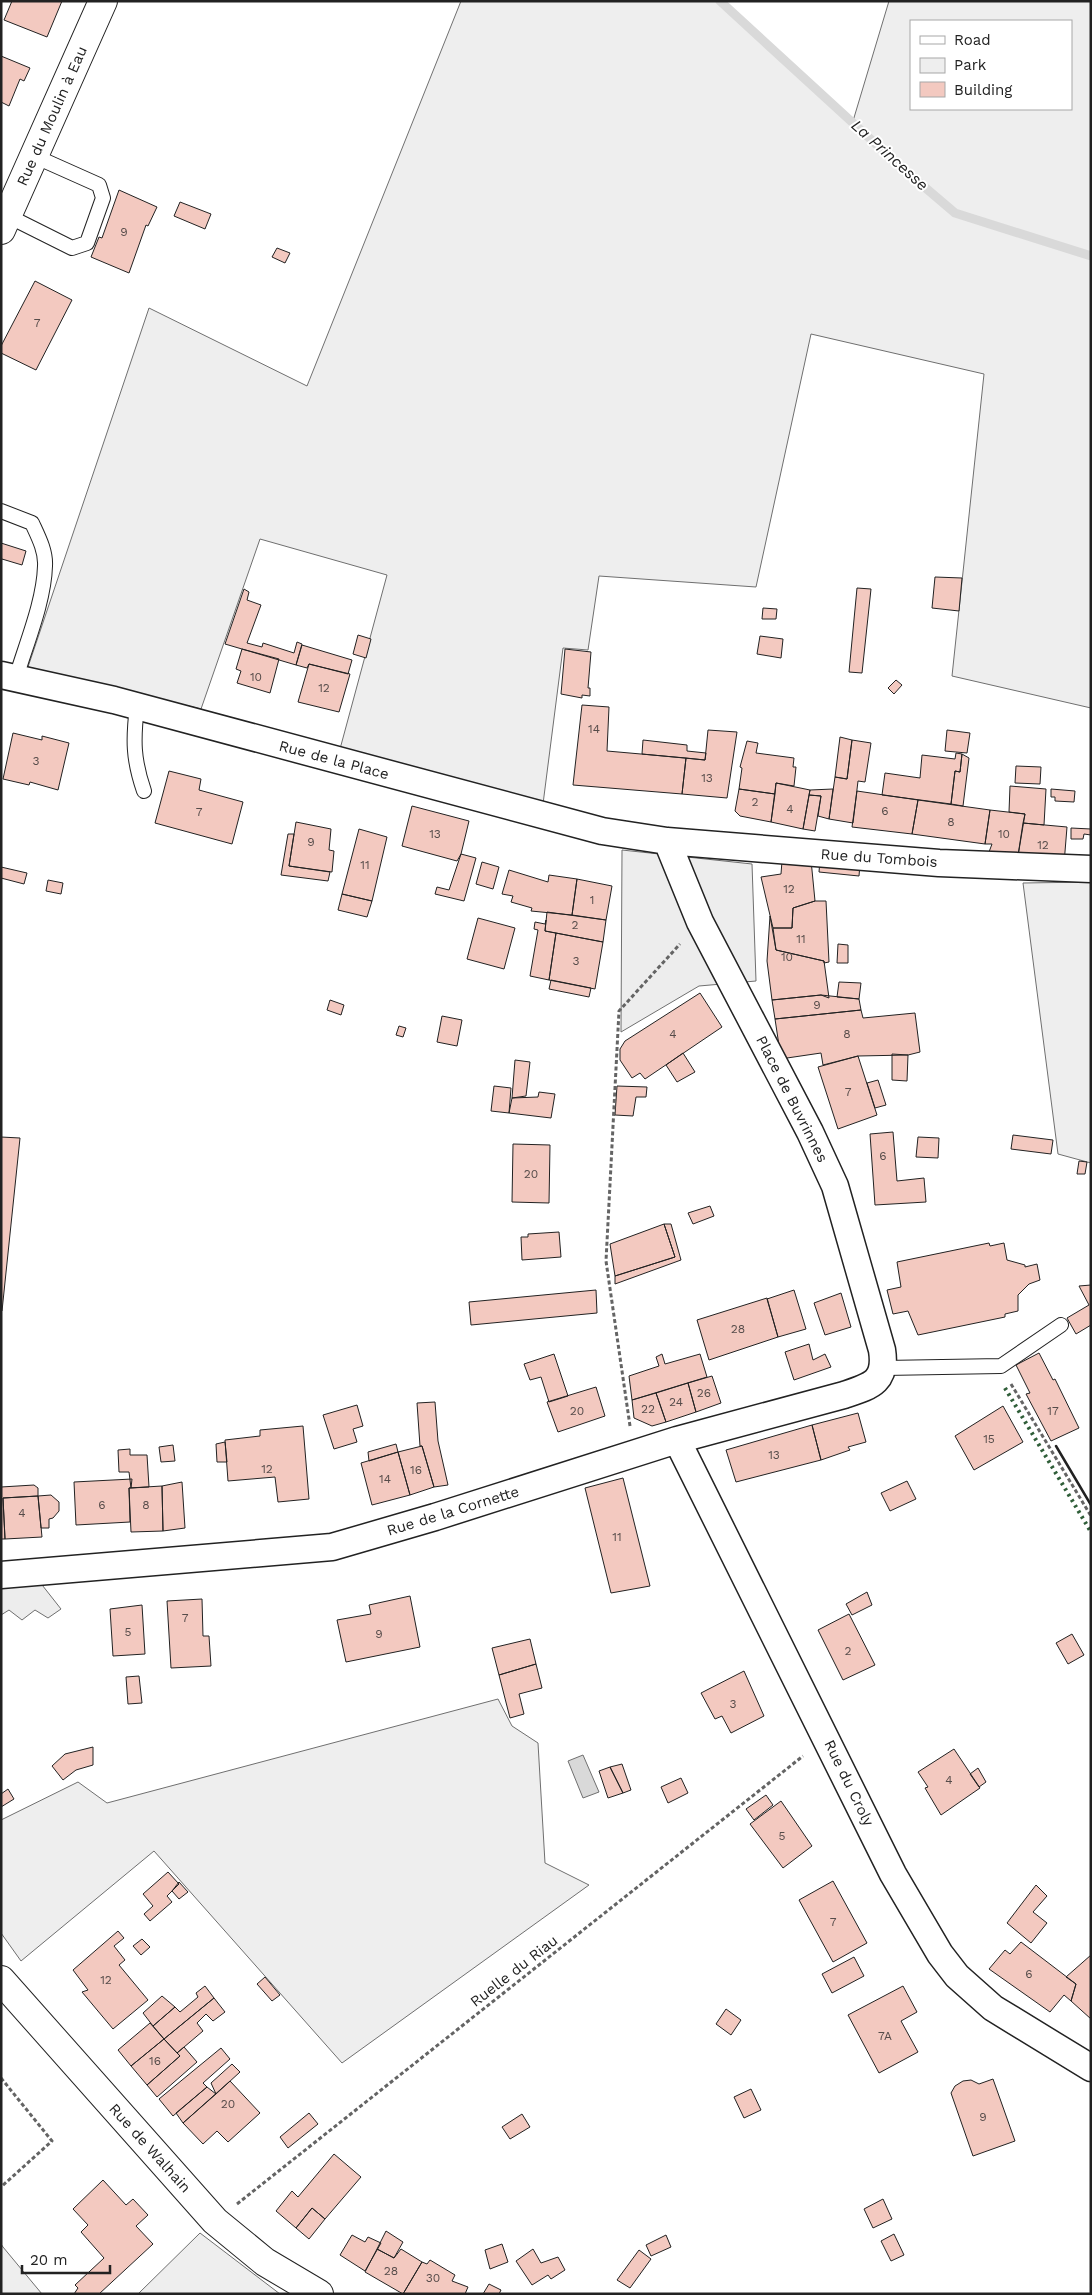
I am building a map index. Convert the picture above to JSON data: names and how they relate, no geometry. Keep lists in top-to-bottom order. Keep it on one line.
{"streets":{"street":["Rue du Moulin à Eau","Rue de la Place","Rue du Tombois","Place de Buvrinnes","Rue de la Cornette","Rue du Croly","Rue de Walhain"],"path":["Ruelle du Riau"]},"crossings":[["Rue de la Place","Rue du Tombois"],["Rue de la Place","Place de Buvrinnes"],["Rue du Tombois","Place de Buvrinnes"],["Place de Buvrinnes","Rue de la Cornette"],["Rue de la Cornette","Rue du Croly"],["Rue du Croly","Ruelle du Riau"],["Ruelle du Riau","Rue de Walhain"]],"water":["La Princesse"],"house_numbers":["9","7","10","12","14","3","13","2","4","6","7","8","13","10","9","12","11","12","1","2","11","10","3","9","4","8","7","6","20","28","26","24","22","20","17","15","13","12","16","14","6","8","4","11","7","5","9","2","3","4","5","7","6","12","7A","16","20","9","28","30"],"legend":["Road","Park","Building"],"scale_bar":"20 m"}
